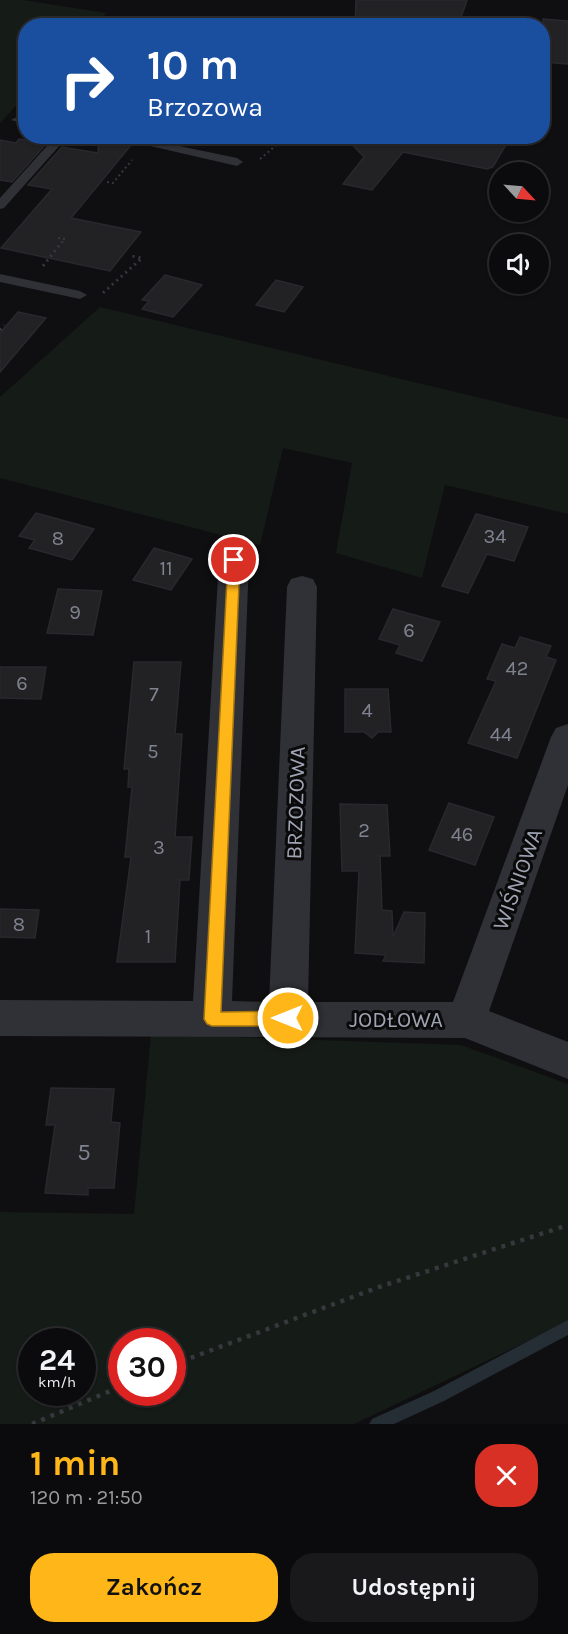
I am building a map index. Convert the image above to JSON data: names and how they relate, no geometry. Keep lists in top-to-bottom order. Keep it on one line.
{"streets":{"street":["BRZOZOWA","WIŚNIOWA","JODŁOWA"]},"crossings":[["BRZOZOWA","JODŁOWA"],["WIŚNIOWA","JODŁOWA"]],"house_numbers":["34","8","11","9","6","42","6","7","4","44","5","2","46","3","8","1","5"],"north":"bottom right","page":{"turn":["10 m","Brzozowa"],"speed":"24 km/h","limit":"30","heading":["1 min","120 m · 21:50"],"buttons":["Zakończ","Udostępnij"]}}
